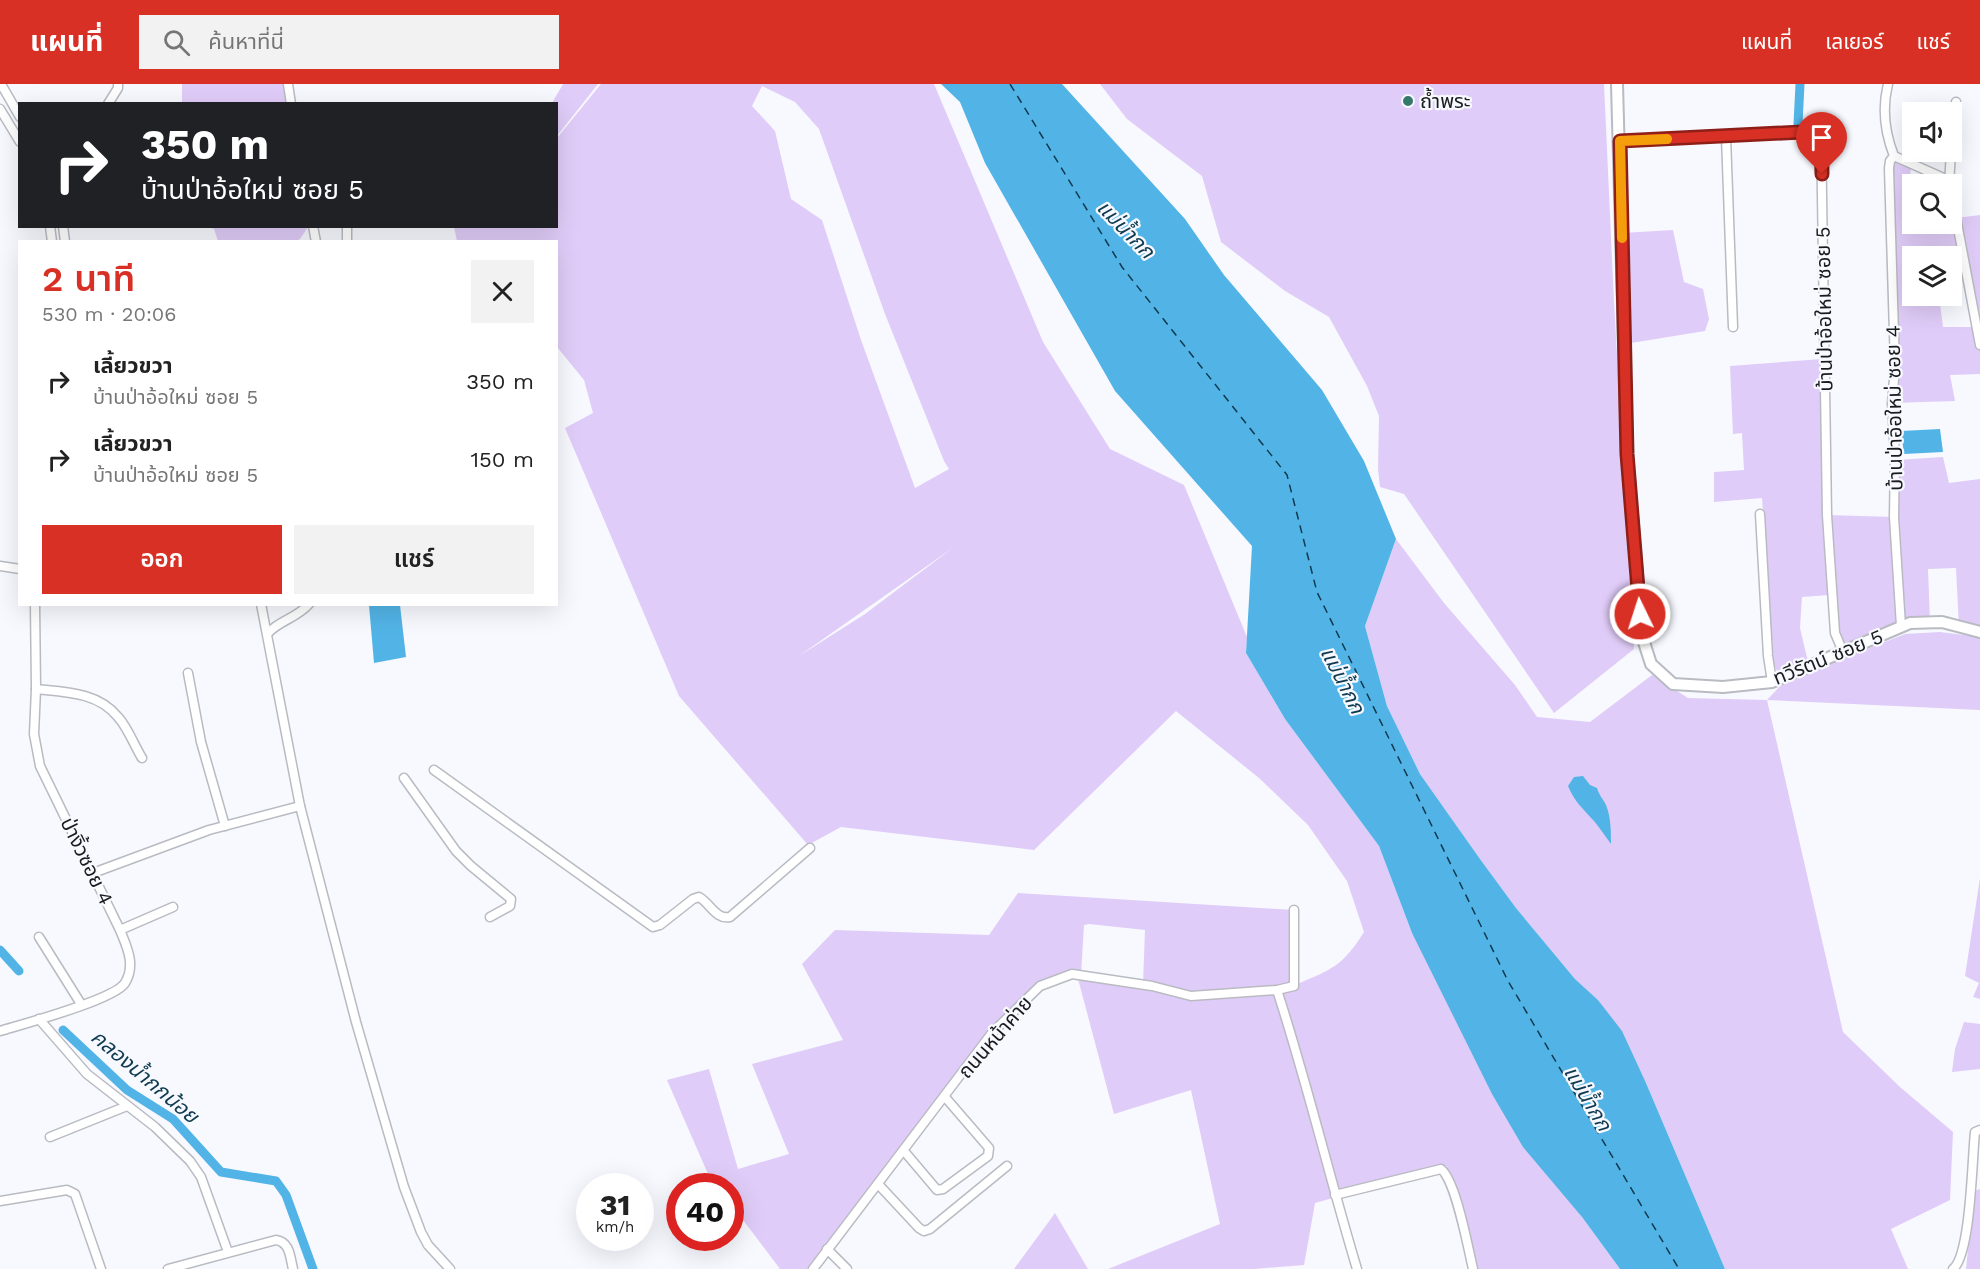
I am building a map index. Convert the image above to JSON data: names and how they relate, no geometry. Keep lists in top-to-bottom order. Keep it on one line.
{"streets":{"street":["บ้านป่าอ้อใหม่ ซอย 5","บ้านป่าอ้อใหม่ ซอย 4","ทวีรัตน์ ซอย 5","ป่างิ้วซอย 4","ถนนหน้าค่าย"]},"crossings":[["บ้านป่าอ้อใหม่ ซอย 5","ทวีรัตน์ ซอย 5"],["บ้านป่าอ้อใหม่ ซอย 4","ทวีรัตน์ ซอย 5"]],"water":["แม่น้ำกก","คลองน้ำกกน้อย"],"places":["ถ้ำพระ"],"page":{"header":"แผนที่","search":"ค้นหาที่นี่","nav":["แผนที่","เลเยอร์","แชร์"],"turn":["350 m","บ้านป่าอ้อใหม่ ซอย 5"],"heading":["2 นาที","530 m · 20:06"],"list":[{"name":"เลี้ยวขวา","note":"บ้านป่าอ้อใหม่ ซอย 5","value":"350 m"},{"name":"เลี้ยวขวา","note":"บ้านป่าอ้อใหม่ ซอย 5","value":"150 m"}],"buttons":["ออก","แชร์"],"speed":"31 km/h","limit":"40"}}
